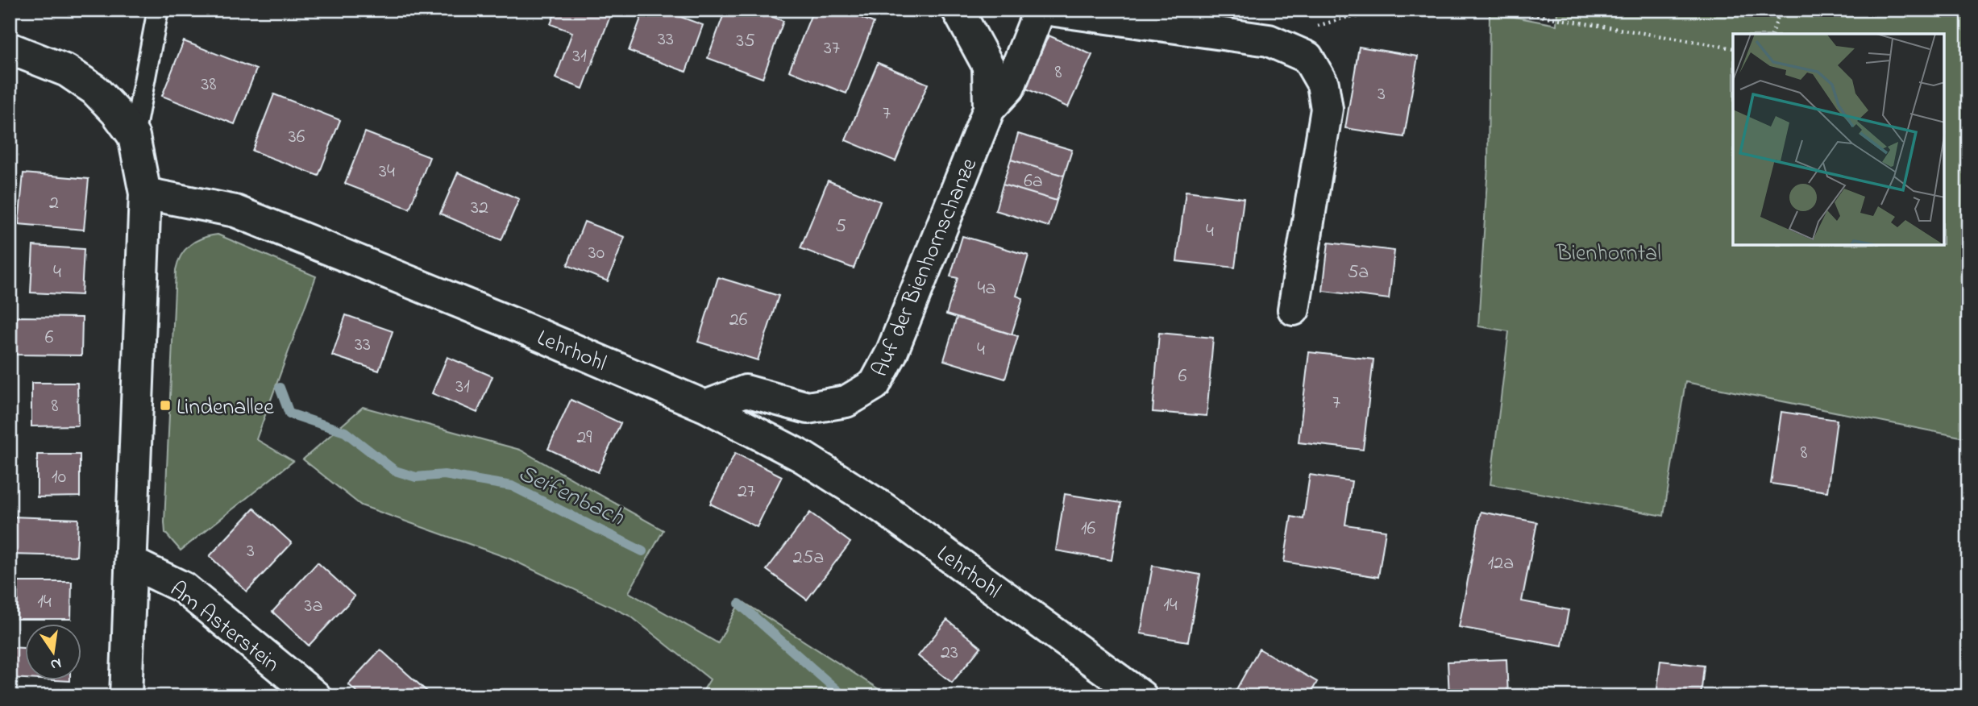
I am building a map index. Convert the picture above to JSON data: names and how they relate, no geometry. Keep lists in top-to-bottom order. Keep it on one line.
{"streets":{"street":["Auf der Bienhornschanze","Lehrhohl","Am Asterstein"]},"crossings":[["Auf der Bienhornschanze","Lehrhohl"]],"water":["Seifenbach"],"parks":["Bienhorntal"],"places":{"transit":["Lindenallee"]},"house_numbers":["33","35","37","31","8","38","3","7","36","34","6a","2","32","5","4","30","4","5a","4a","26","6","33","4","6","31","7","8","29","8","10","27","16","3","25a","12a","14","14","3a","23"],"north":"bottom"}
